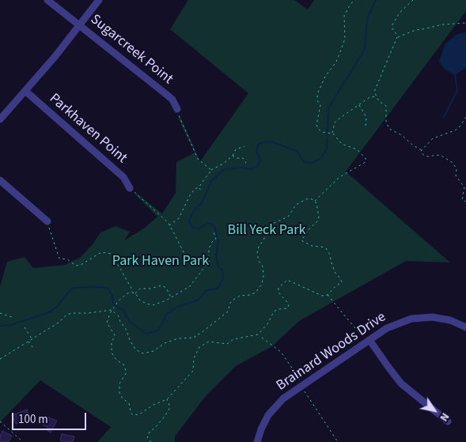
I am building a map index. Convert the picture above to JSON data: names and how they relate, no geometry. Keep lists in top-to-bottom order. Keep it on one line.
{"streets":{"street":["Sugarcreek Point","Parkhaven Point","Brainard Woods Drive"]},"parks":["Bill Yeck Park","Park Haven Park"],"scale_bar":"100 m","north":"bottom right"}
